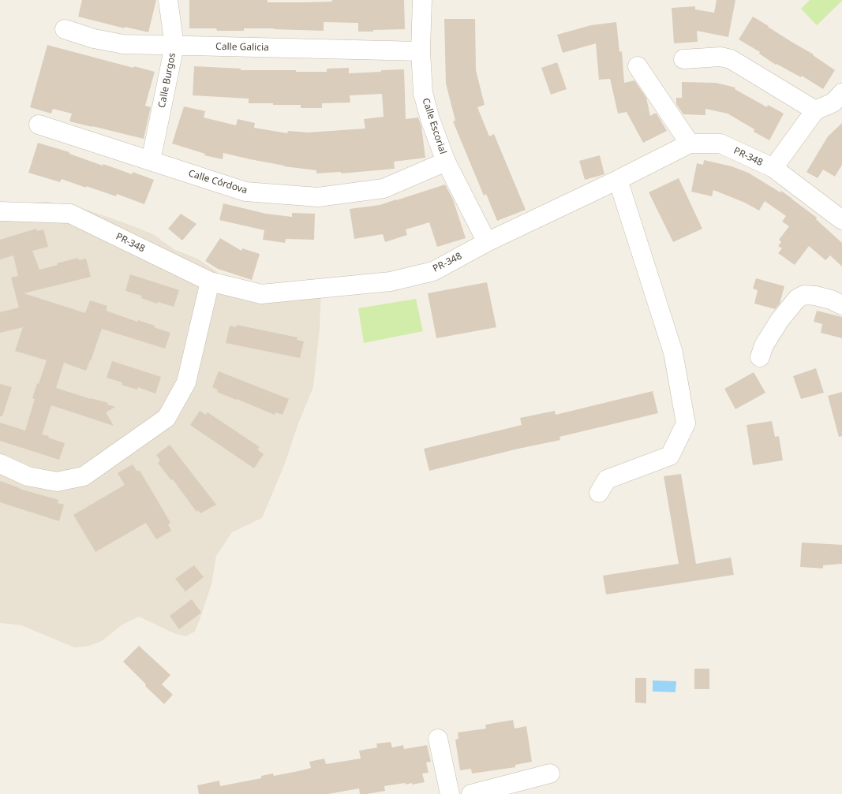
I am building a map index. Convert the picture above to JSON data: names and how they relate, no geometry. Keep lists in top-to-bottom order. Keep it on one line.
{"streets":{"street":["Calle Galicia","Calle Burgos","Calle Escorial","PR-348","Calle Córdova"]},"crossings":[["Calle Galicia","Calle Burgos"],["Calle Galicia","Calle Escorial"],["Calle Burgos","Calle Córdova"],["Calle Escorial","PR-348"],["Calle Escorial","Calle Córdova"]]}
